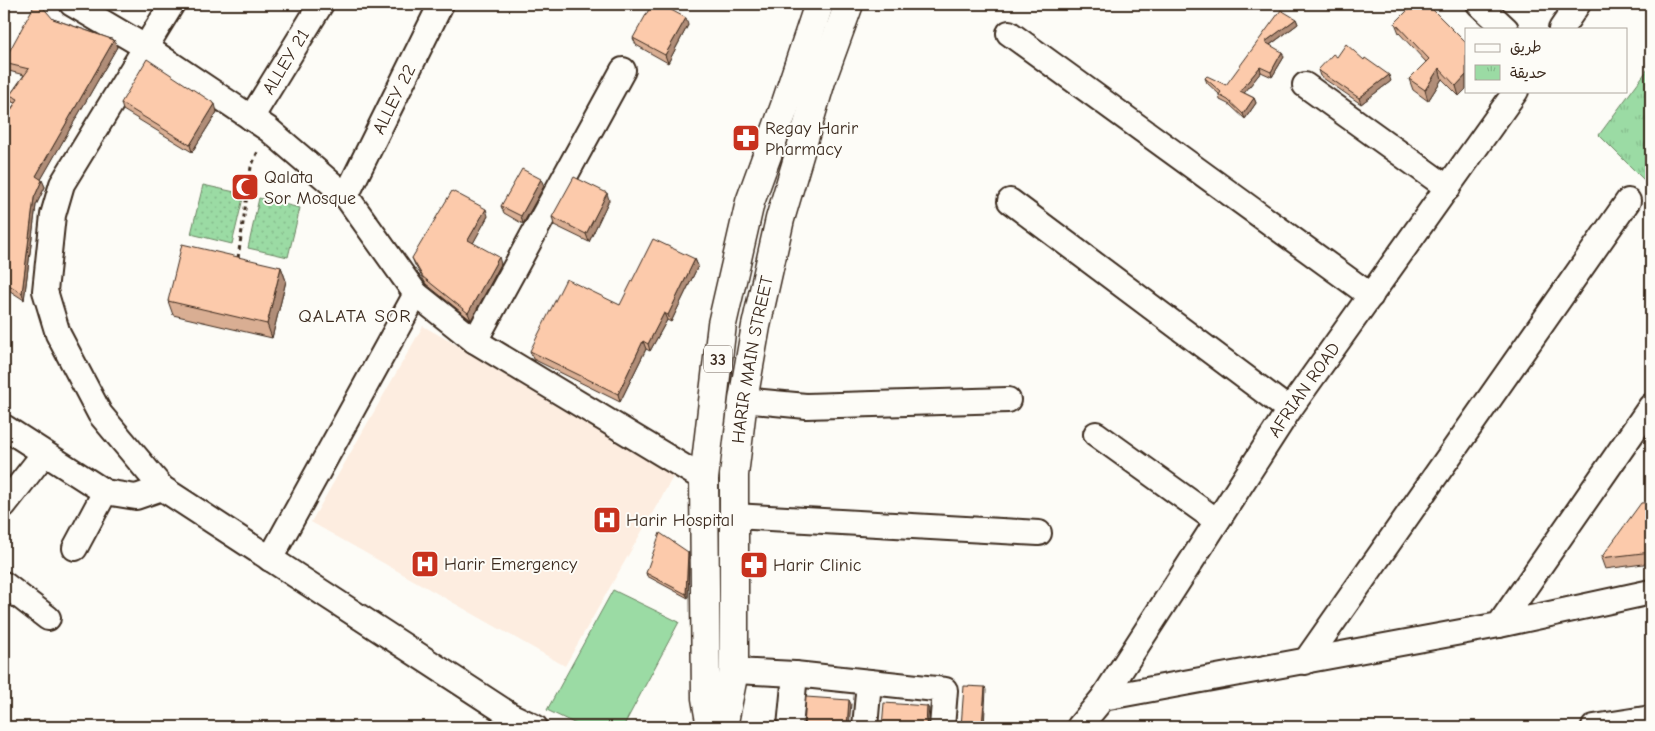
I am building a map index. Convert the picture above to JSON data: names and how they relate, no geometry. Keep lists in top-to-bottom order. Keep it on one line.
{"streets":{"main road":["33","HARIR MAIN STREET"],"street":["ALLEY 21","ALLEY 22","AFRIAN ROAD"]},"districts":["QALATA SOR"],"places":{"pharmacy":["Regay Harir Pharmacy","Harir Clinic"],"mosque":["Qalata Sor Mosque"],"hospital":["‌Harir Hospital","Harir Emergency"]},"legend":["طريق","حديقة"]}
